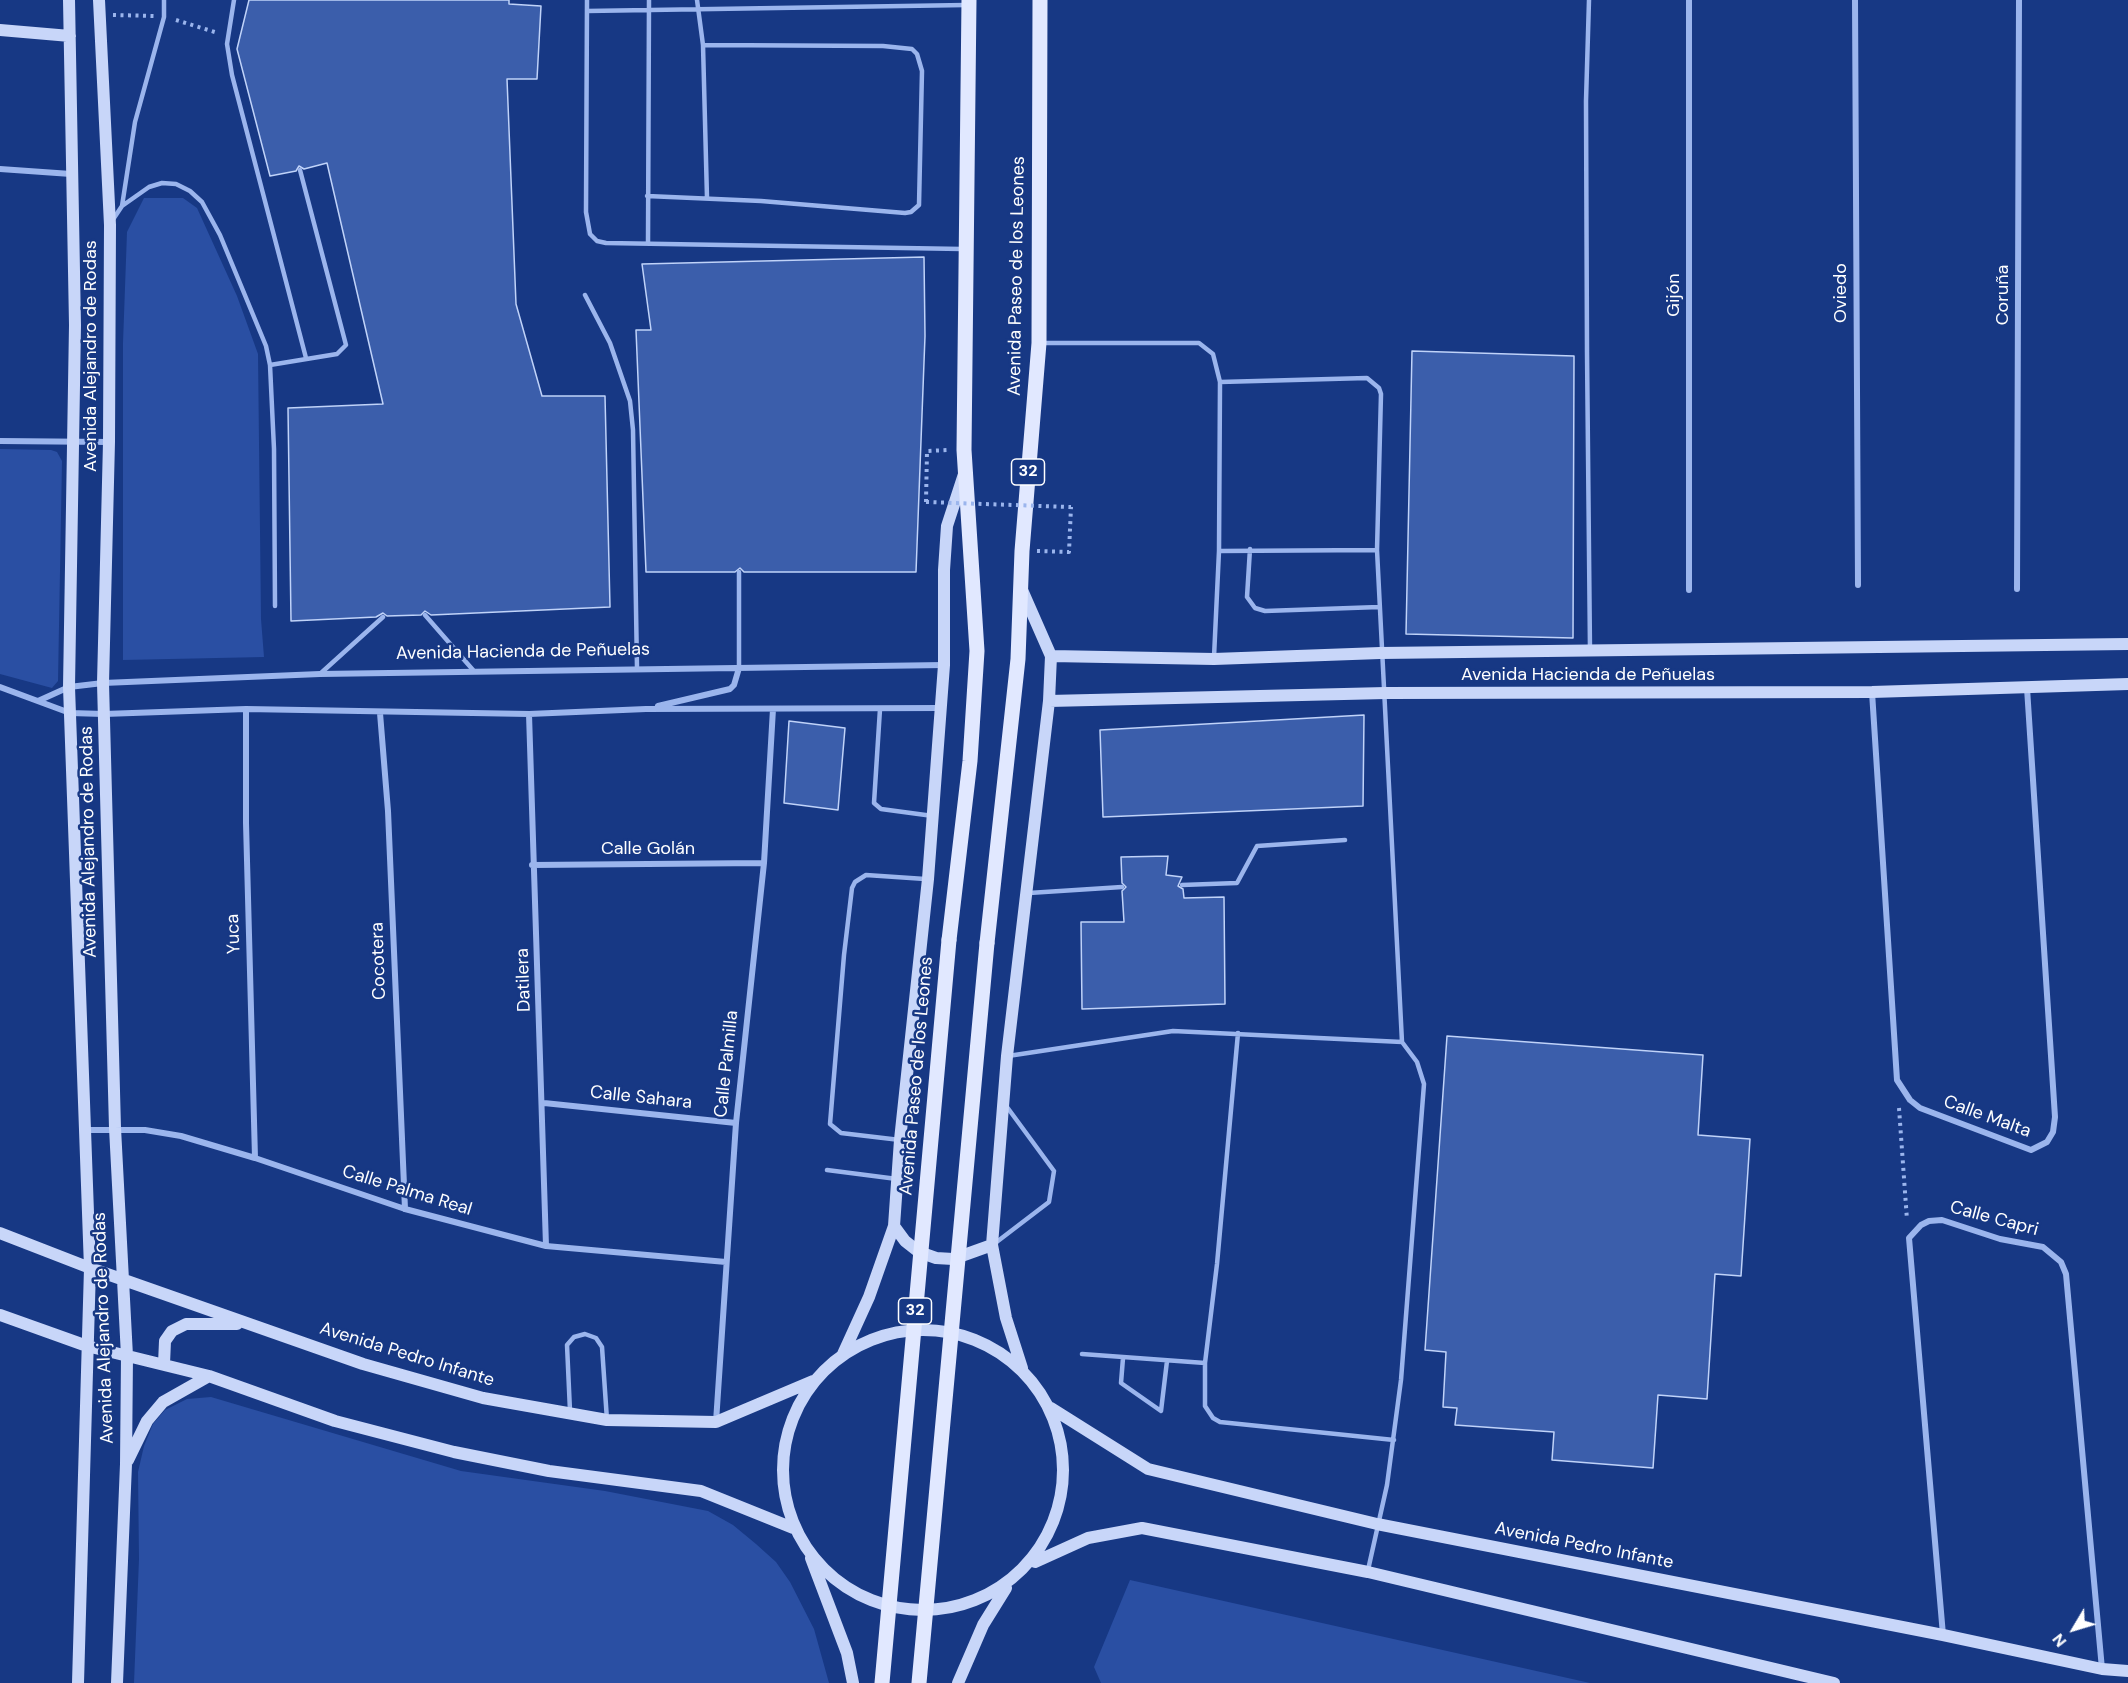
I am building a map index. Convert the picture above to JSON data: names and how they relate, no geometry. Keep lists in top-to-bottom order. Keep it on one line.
{"streets":{"main road":["Avenida Paseo de los Leones","32"],"street":["Oviedo","Gijón","Coruña","Avenida Alejandro de Rodas","Avenida Hacienda de Peñuelas","Calle Golán","Yuca","Cocotera","Datilera","Calle Palmilla","Calle Sahara","Calle Malta","Calle Palma Real","Calle Capri","Avenida Pedro Infante"]},"crossings":[["Avenida Paseo de los Leones","Avenida Hacienda de Peñuelas"],["Avenida Alejandro de Rodas","Avenida Hacienda de Peñuelas"],["Avenida Alejandro de Rodas","Calle Palma Real"],["Avenida Alejandro de Rodas","Avenida Pedro Infante"],["Avenida Hacienda de Peñuelas","Calle Malta"],["Calle Golán","Datilera"],["Calle Golán","Calle Palmilla"],["Yuca","Calle Palma Real"],["Cocotera","Calle Palma Real"],["Datilera","Calle Sahara"],["Datilera","Calle Palma Real"],["Calle Palmilla","Calle Sahara"],["Calle Palmilla","Calle Palma Real"],["Calle Palmilla","Avenida Pedro Infante"],["Calle Capri","Avenida Pedro Infante"]],"north":"bottom left"}
